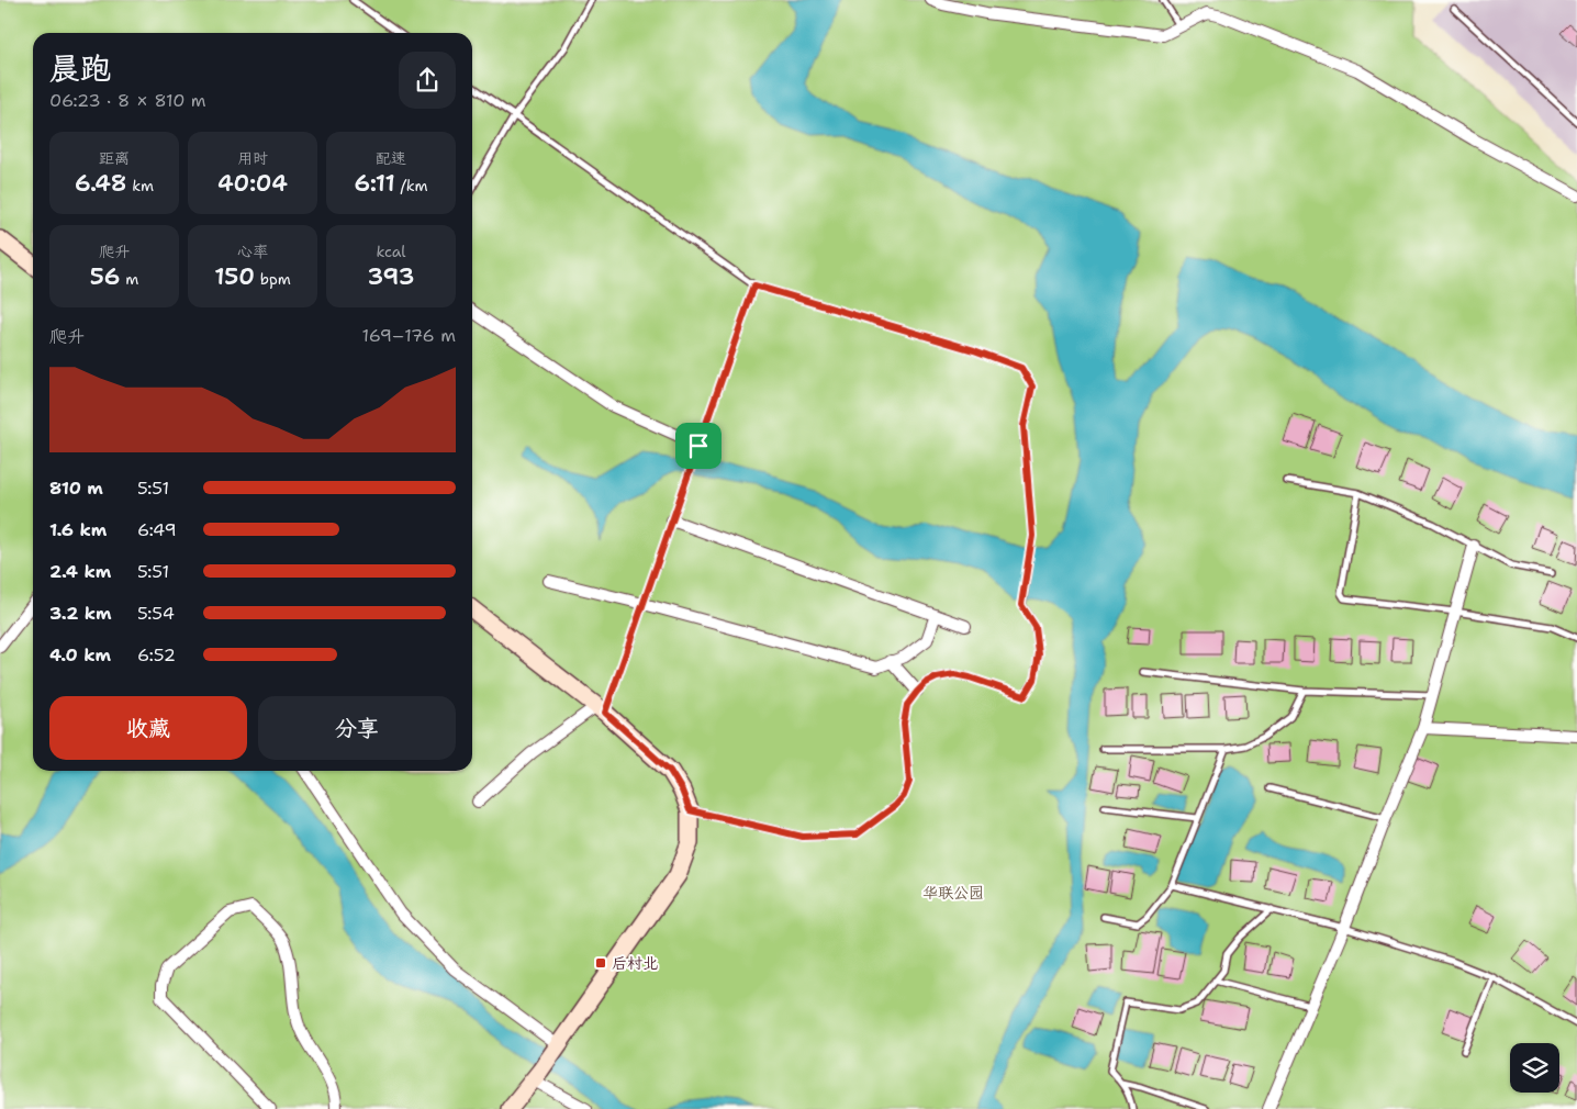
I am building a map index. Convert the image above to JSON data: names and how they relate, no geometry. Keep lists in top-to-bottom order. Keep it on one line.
{"parks":["华联公园"],"places":{"transit":["后村北"]},"page":{"heading":["晨跑","06:23 · 8 × 810 m"],"stats":[["距离","6.48 km"],["用时","40:04"],["配速","6:11 /km"],["爬升","56 m"],["心率","150 bpm"],["kcal","393"]],"chart":["爬升","169–176 m"],"list":[{"name":"810 m","note":"5:51"},{"name":"1.6 km","note":"6:49"},{"name":"2.4 km","note":"5:51"},{"name":"3.2 km","note":"5:54"},{"name":"4.0 km","note":"6:52"}],"buttons":["收藏","分享"]}}
